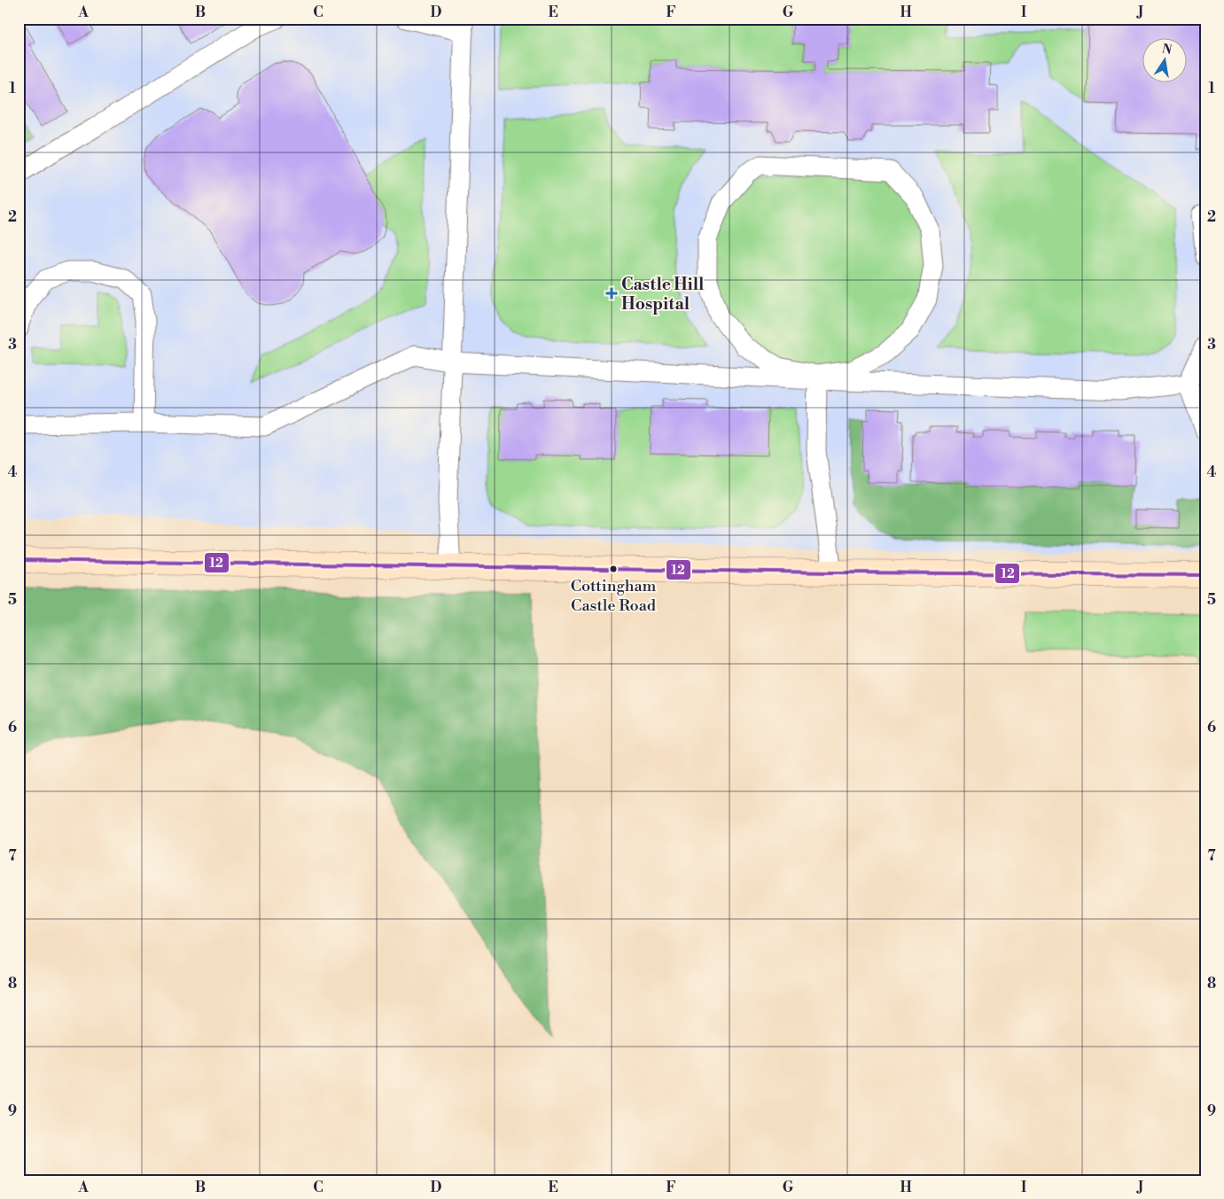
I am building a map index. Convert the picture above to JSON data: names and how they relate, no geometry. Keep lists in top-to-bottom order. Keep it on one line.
{"places":{"health":["Castle Hill Hospital"],"other":["Cottingham Castle Road"]},"lines":["transit line 12"],"north":"top","grid":{"columns":["A","B","C","D","E","F","G","H","I","J"],"rows":["1","2","3","4","5","6","7","8","9"]}}
